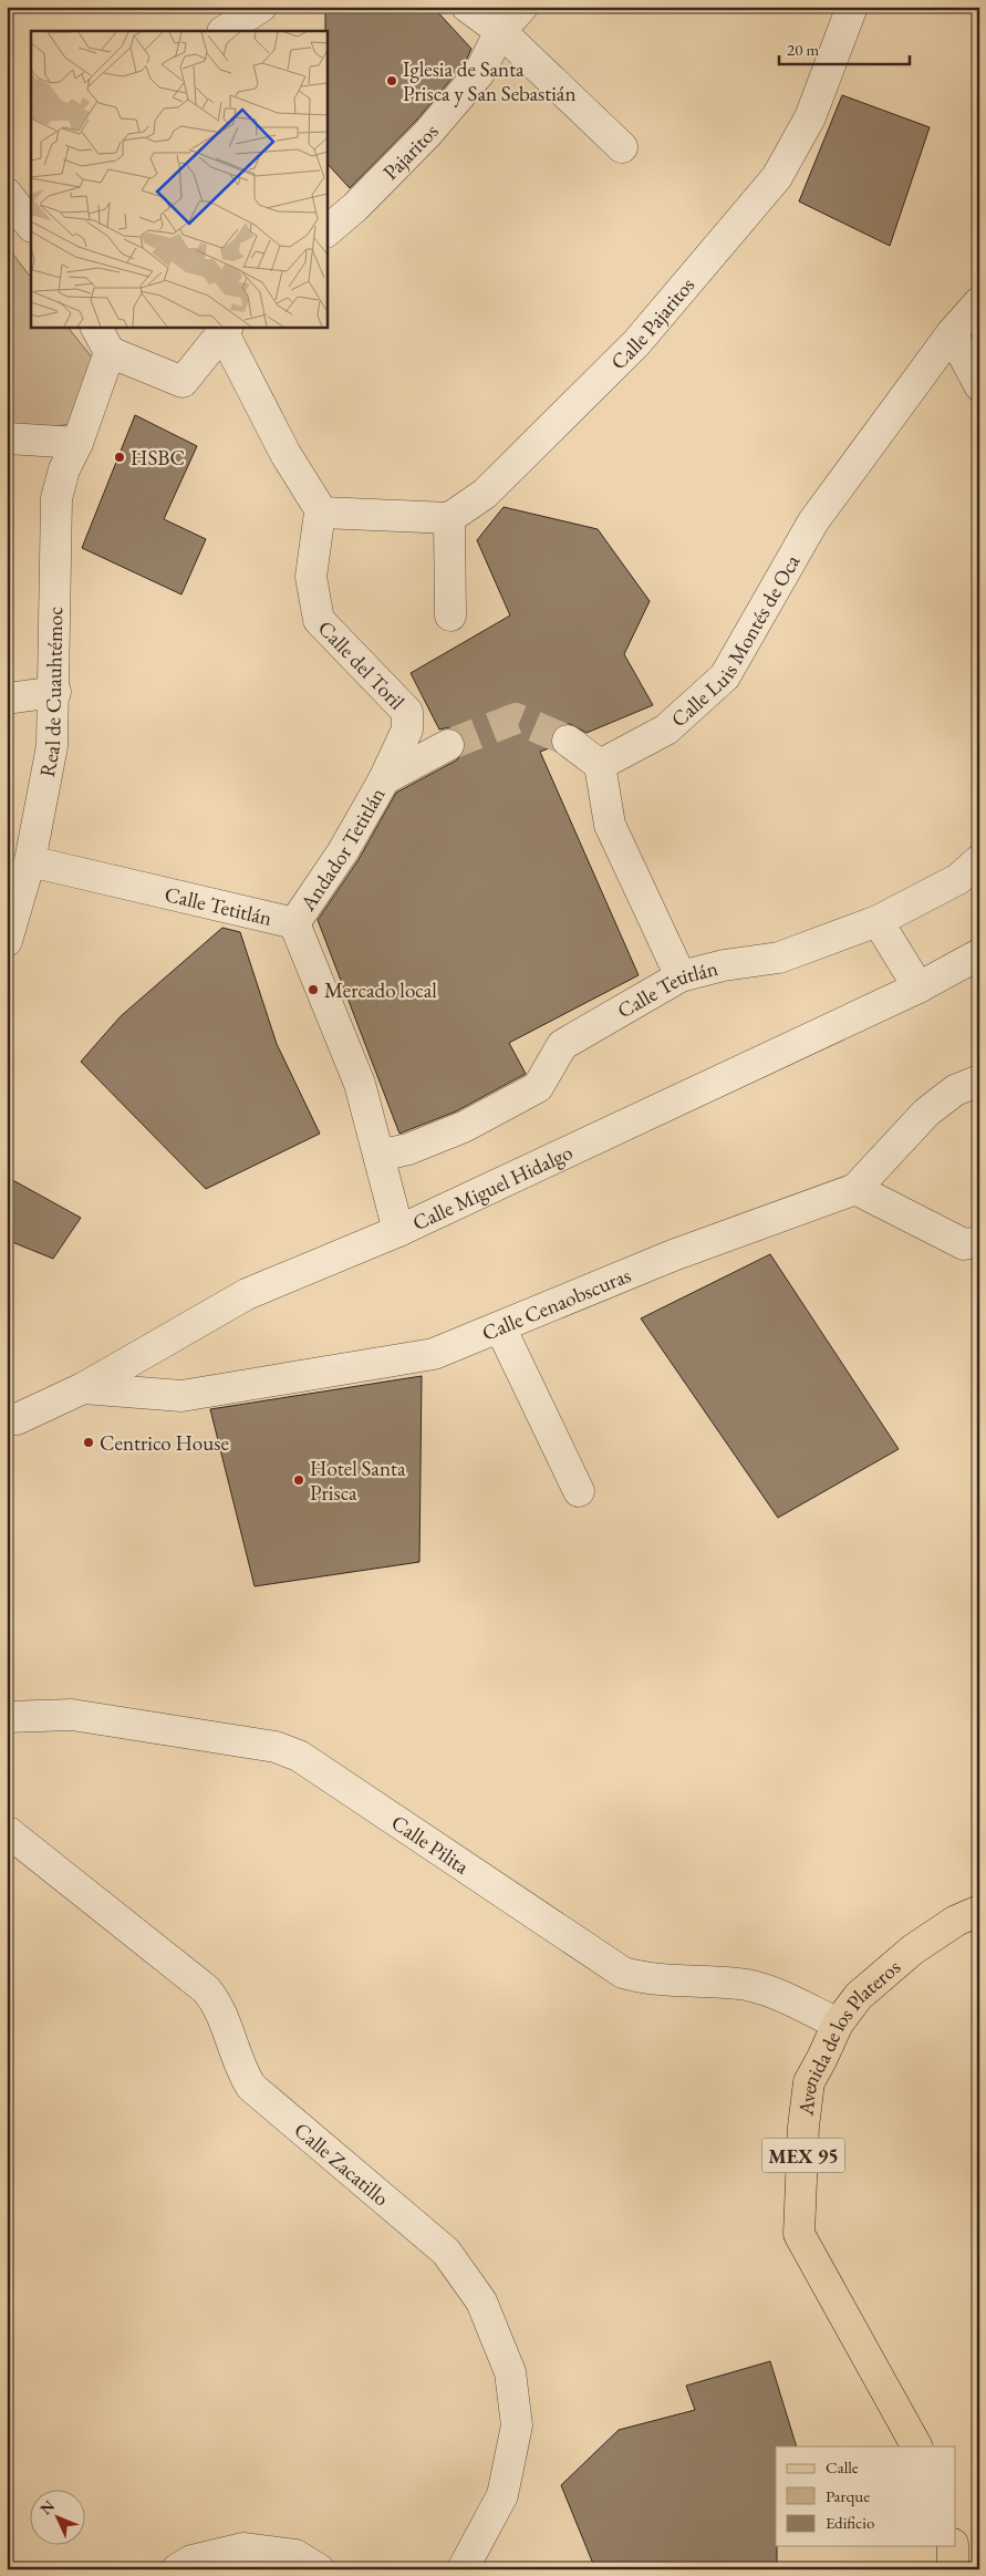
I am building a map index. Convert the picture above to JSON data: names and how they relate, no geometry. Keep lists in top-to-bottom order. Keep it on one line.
{"streets":{"main road":["Avenida de los Plateros","MEX 95"],"street":["Pajaritos","Calle Pajaritos","Calle Luis Montés de Oca","Calle del Toril","Real de Cuauhtémoc","Andador Tetitlán","Calle Tetitlán","Calle Miguel Hidalgo","Calle Cenaobscuras","Calle Pilita","Calle Zacatillo"]},"crossings":[["Calle del Toril","Andador Tetitlán"],["Real de Cuauhtémoc","Calle Tetitlán"],["Andador Tetitlán","Calle Tetitlán"],["Calle Tetitlán","Calle Miguel Hidalgo"],["Calle Miguel Hidalgo","Calle Cenaobscuras"],["Calle Pilita","Avenida de los Plateros"]],"places":["Iglesia de Santa Prisca y San Sebastián","HSBC","Mercado local","Centrico House","Hotel Santa Prisca"],"legend":["Calle","Parque","Edificio"],"scale_bar":"20 m","north":"top left"}
